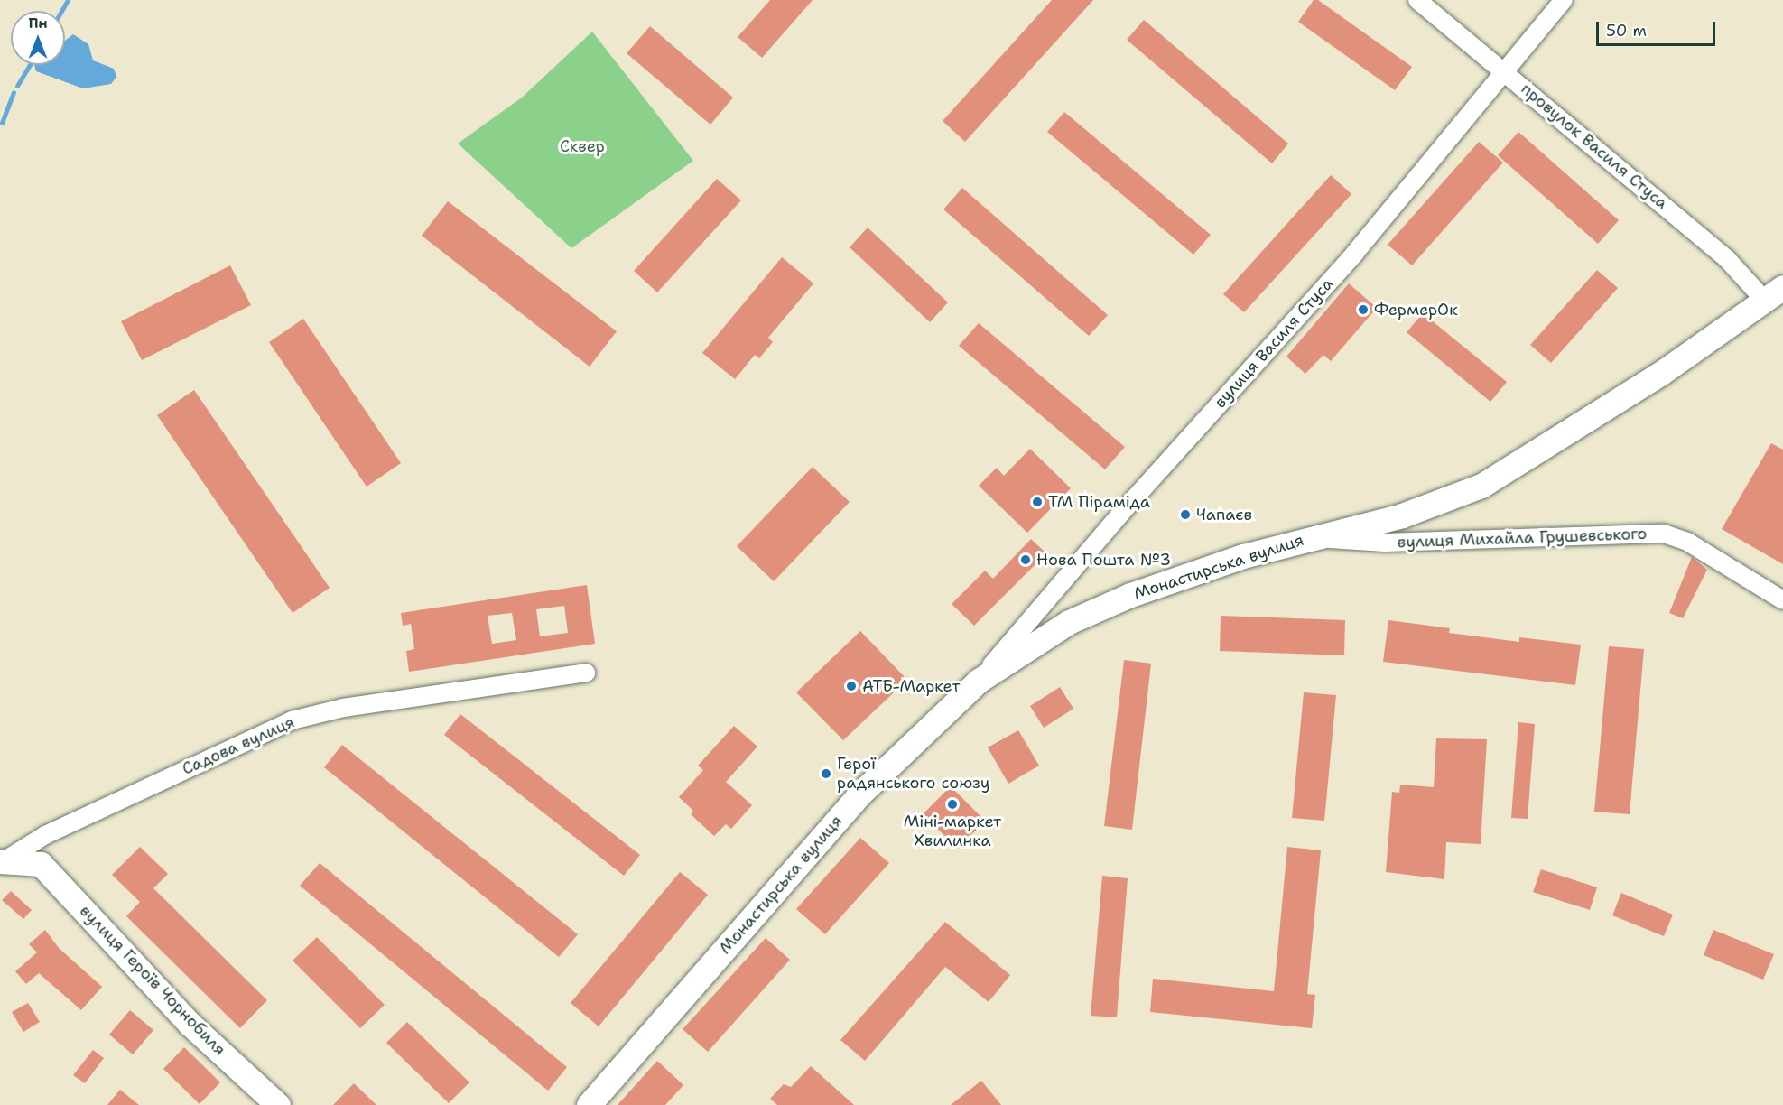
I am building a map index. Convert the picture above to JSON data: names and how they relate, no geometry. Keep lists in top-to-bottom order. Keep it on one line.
{"streets":{"main road":["Монастирська вулиця","вулиця Героїв Чорнобиля"],"street":["провулок Василя Стуса","вулиця Василя Стуса","вулиця Михайла Грушевського","Садова вулиця"]},"crossings":[["провулок Василя Стуса","вулиця Василя Стуса"],["провулок Василя Стуса","Монастирська вулиця"],["вулиця Василя Стуса","Монастирська вулиця"],["вулиця Михайла Грушевського","Монастирська вулиця"],["Садова вулиця","вулиця Героїв Чорнобиля"]],"parks":["Сквер"],"places":["ФермерОк","ТМ Піраміда","Чапаєв","Нова Пошта №3","АТБ-Маркет","Герої радянського союзу","Міні-маркет Хвилинка"],"scale_bar":"50 m","north":"top"}
